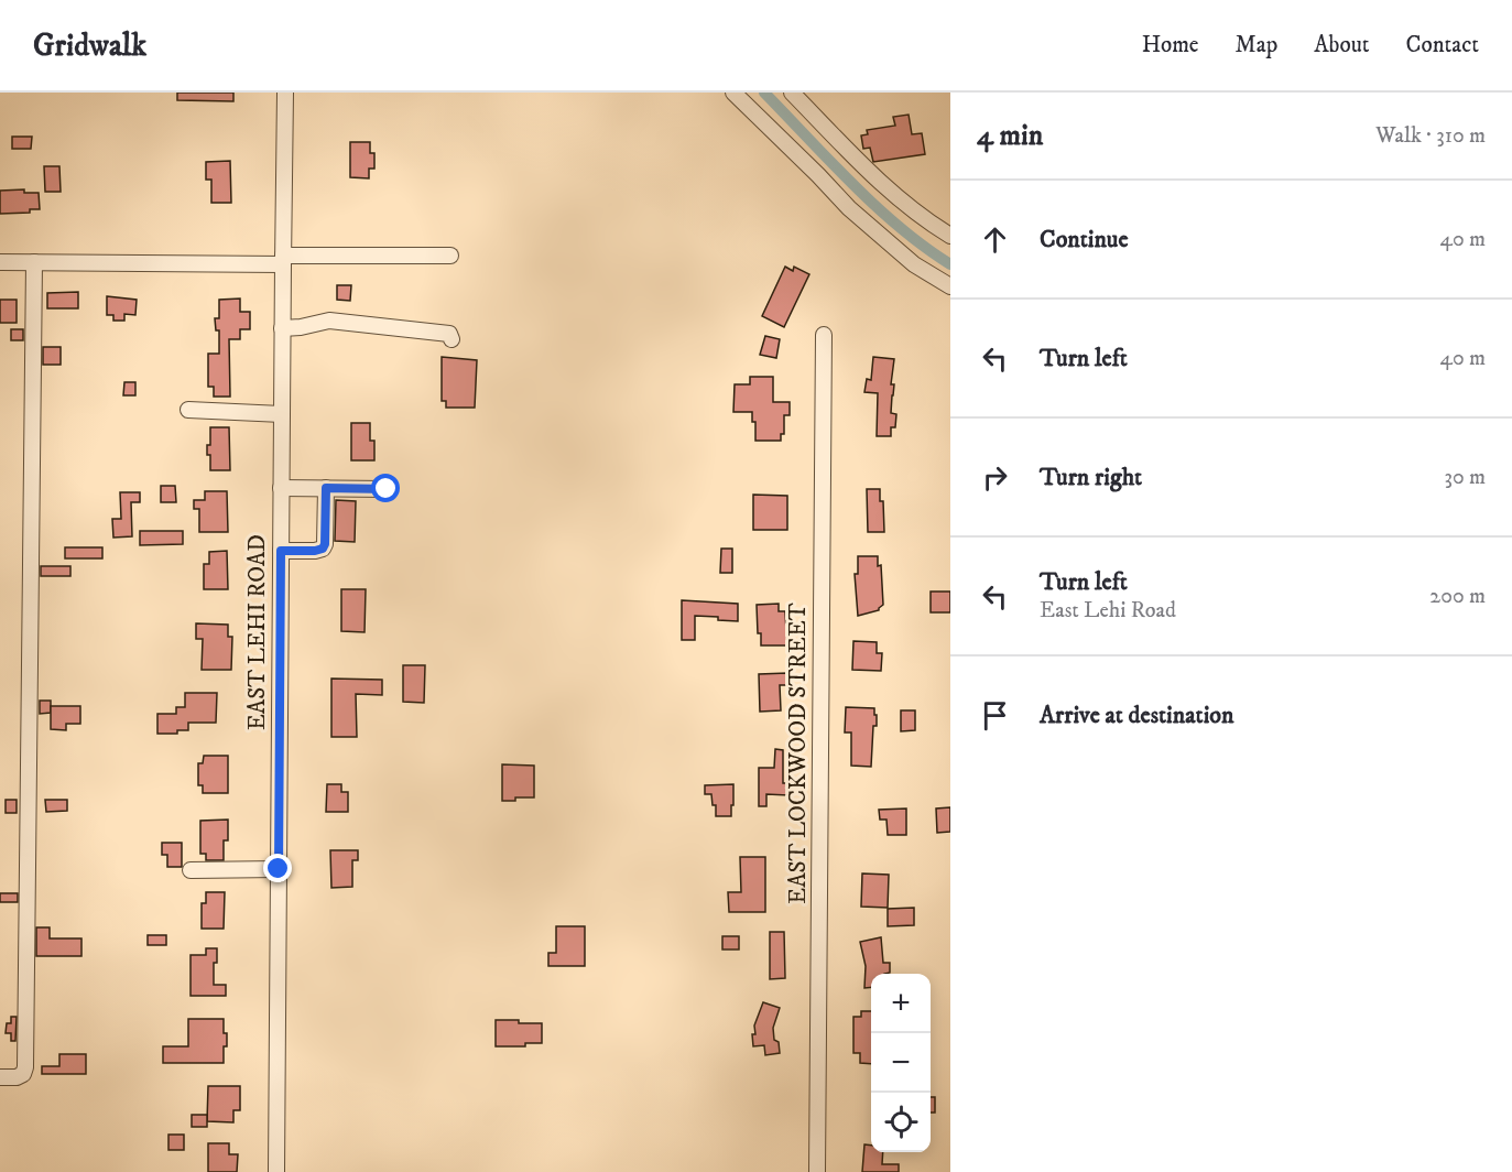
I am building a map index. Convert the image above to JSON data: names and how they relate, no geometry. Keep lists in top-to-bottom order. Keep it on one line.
{"streets":{"street":["EAST LEHI ROAD","EAST LOCKWOOD STREET"]},"page":{"header":"Gridwalk","nav":["Home","Map","About","Contact"],"heading":["4 min","Walk · 310 m"],"list":[["Continue","40 m"],["Turn left","40 m"],["Turn right","30 m"],["Turn left","East Lehi Road","200 m"],"Arrive at destination"],"map_buttons":["+","−"]}}
